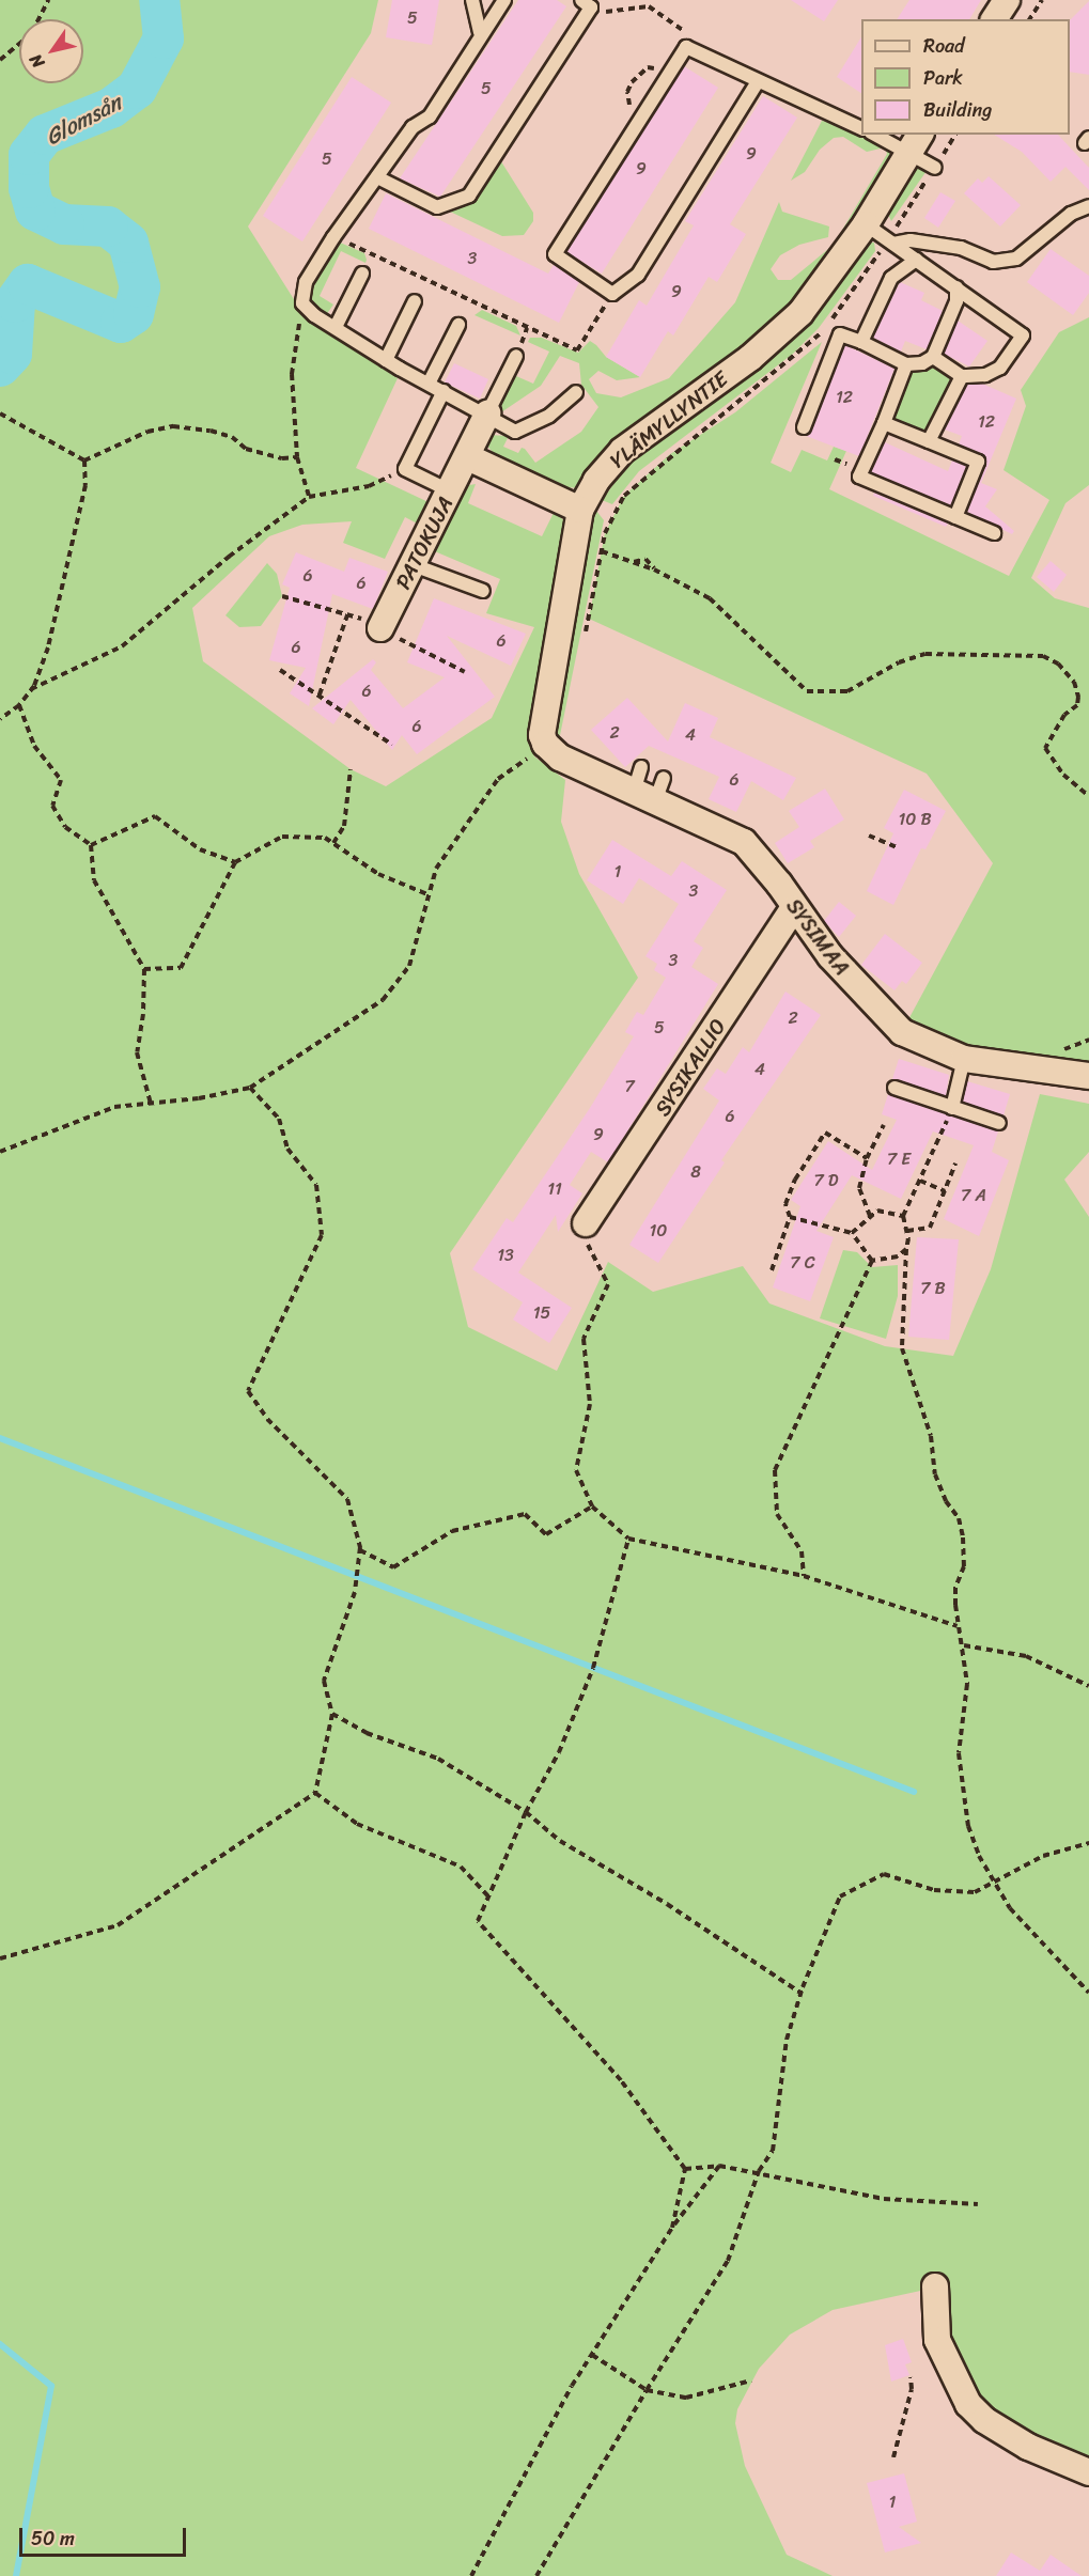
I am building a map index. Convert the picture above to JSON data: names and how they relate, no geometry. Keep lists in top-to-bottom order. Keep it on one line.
{"streets":{"street":["YLÄMYLLYNTIE","PATOKUJA","SYSIMAA","SYSIKALLIO"]},"crossings":[["YLÄMYLLYNTIE","SYSIMAA"],["SYSIMAA","SYSIKALLIO"]],"water":["Glomsån"],"house_numbers":["5","5","9","5","9","3","9","12","12","6","6","6","6","6","6","2","4","6","10 B","1","3","3","2","5","4","7","6","9","7 E","8","7 D","11","7 A","10","13","7 C","7 B","15","1"],"legend":["Road","Park","Building"],"scale_bar":"50 m","north":"bottom left"}
